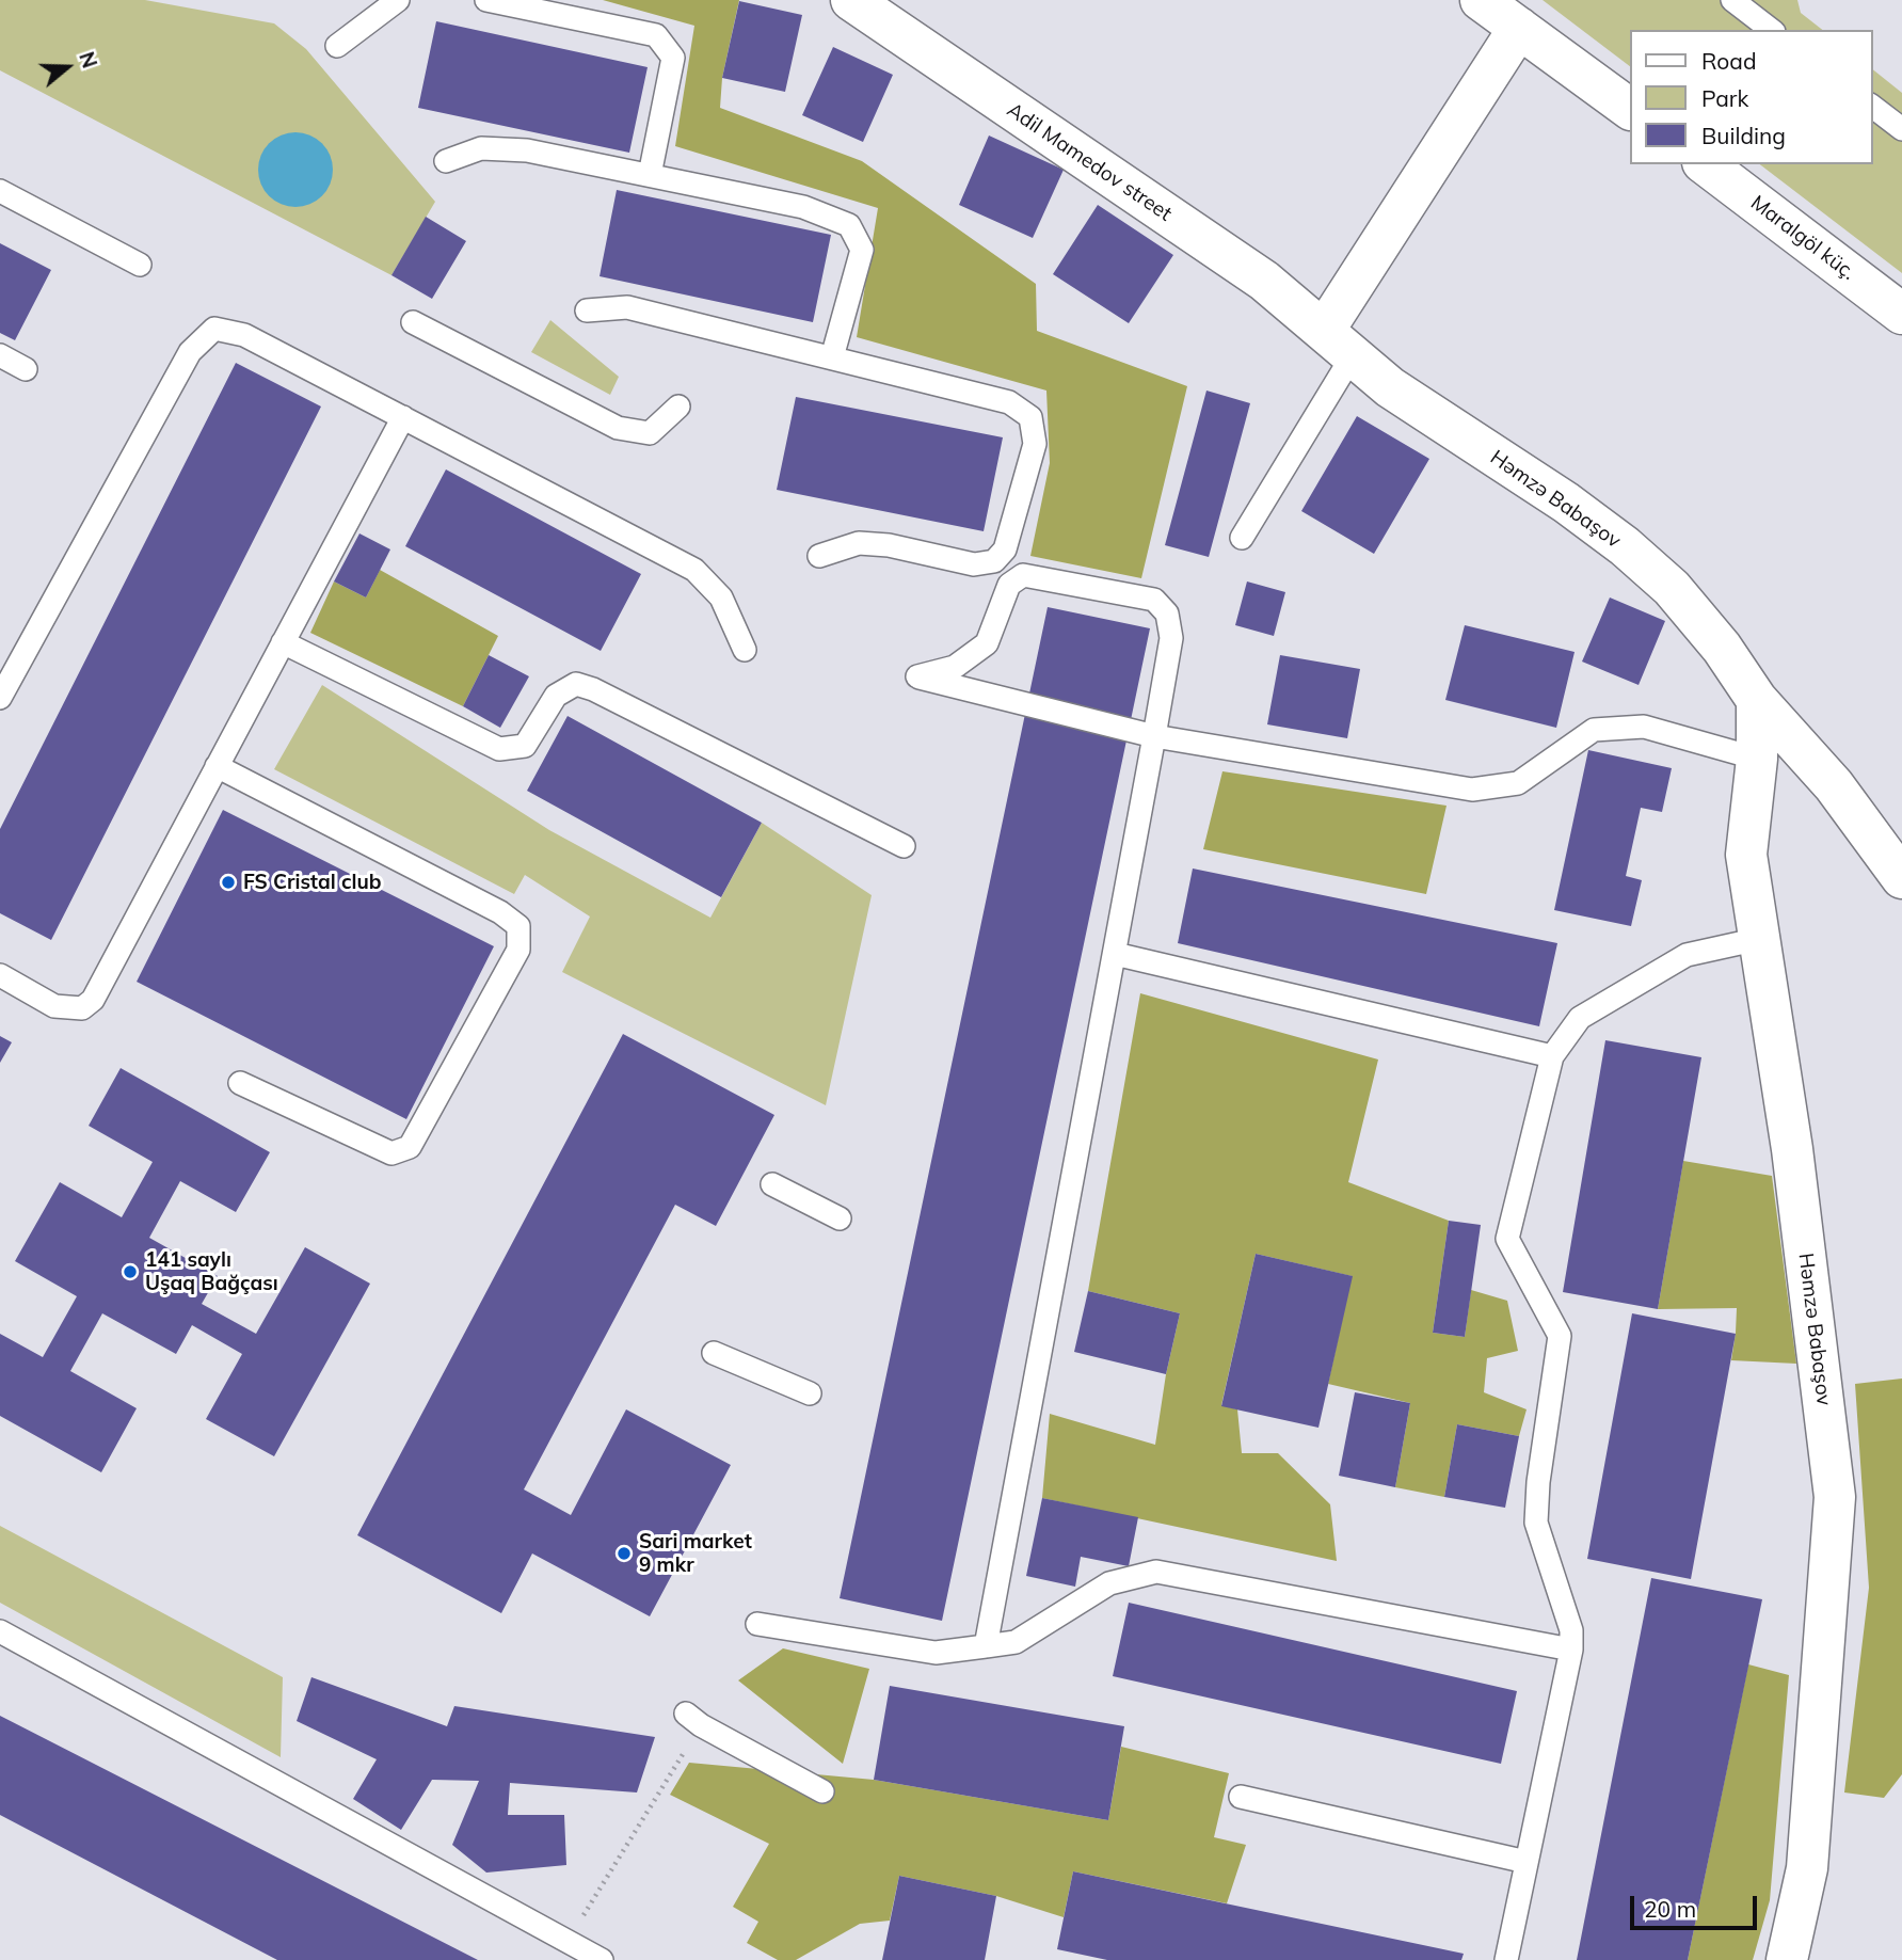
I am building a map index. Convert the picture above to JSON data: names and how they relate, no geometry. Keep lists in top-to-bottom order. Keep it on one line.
{"streets":{"street":["Adil Mamedov street","Maralgöl küç.","Həmzə Babaşov"]},"crossings":[["Adil Mamedov street","Həmzə Babaşov"]],"places":["FS Cristal club","141 saylı Uşaq Bağçası","Sari market 9 mkr"],"legend":["Road","Park","Building"],"scale_bar":"20 m","north":"right"}
